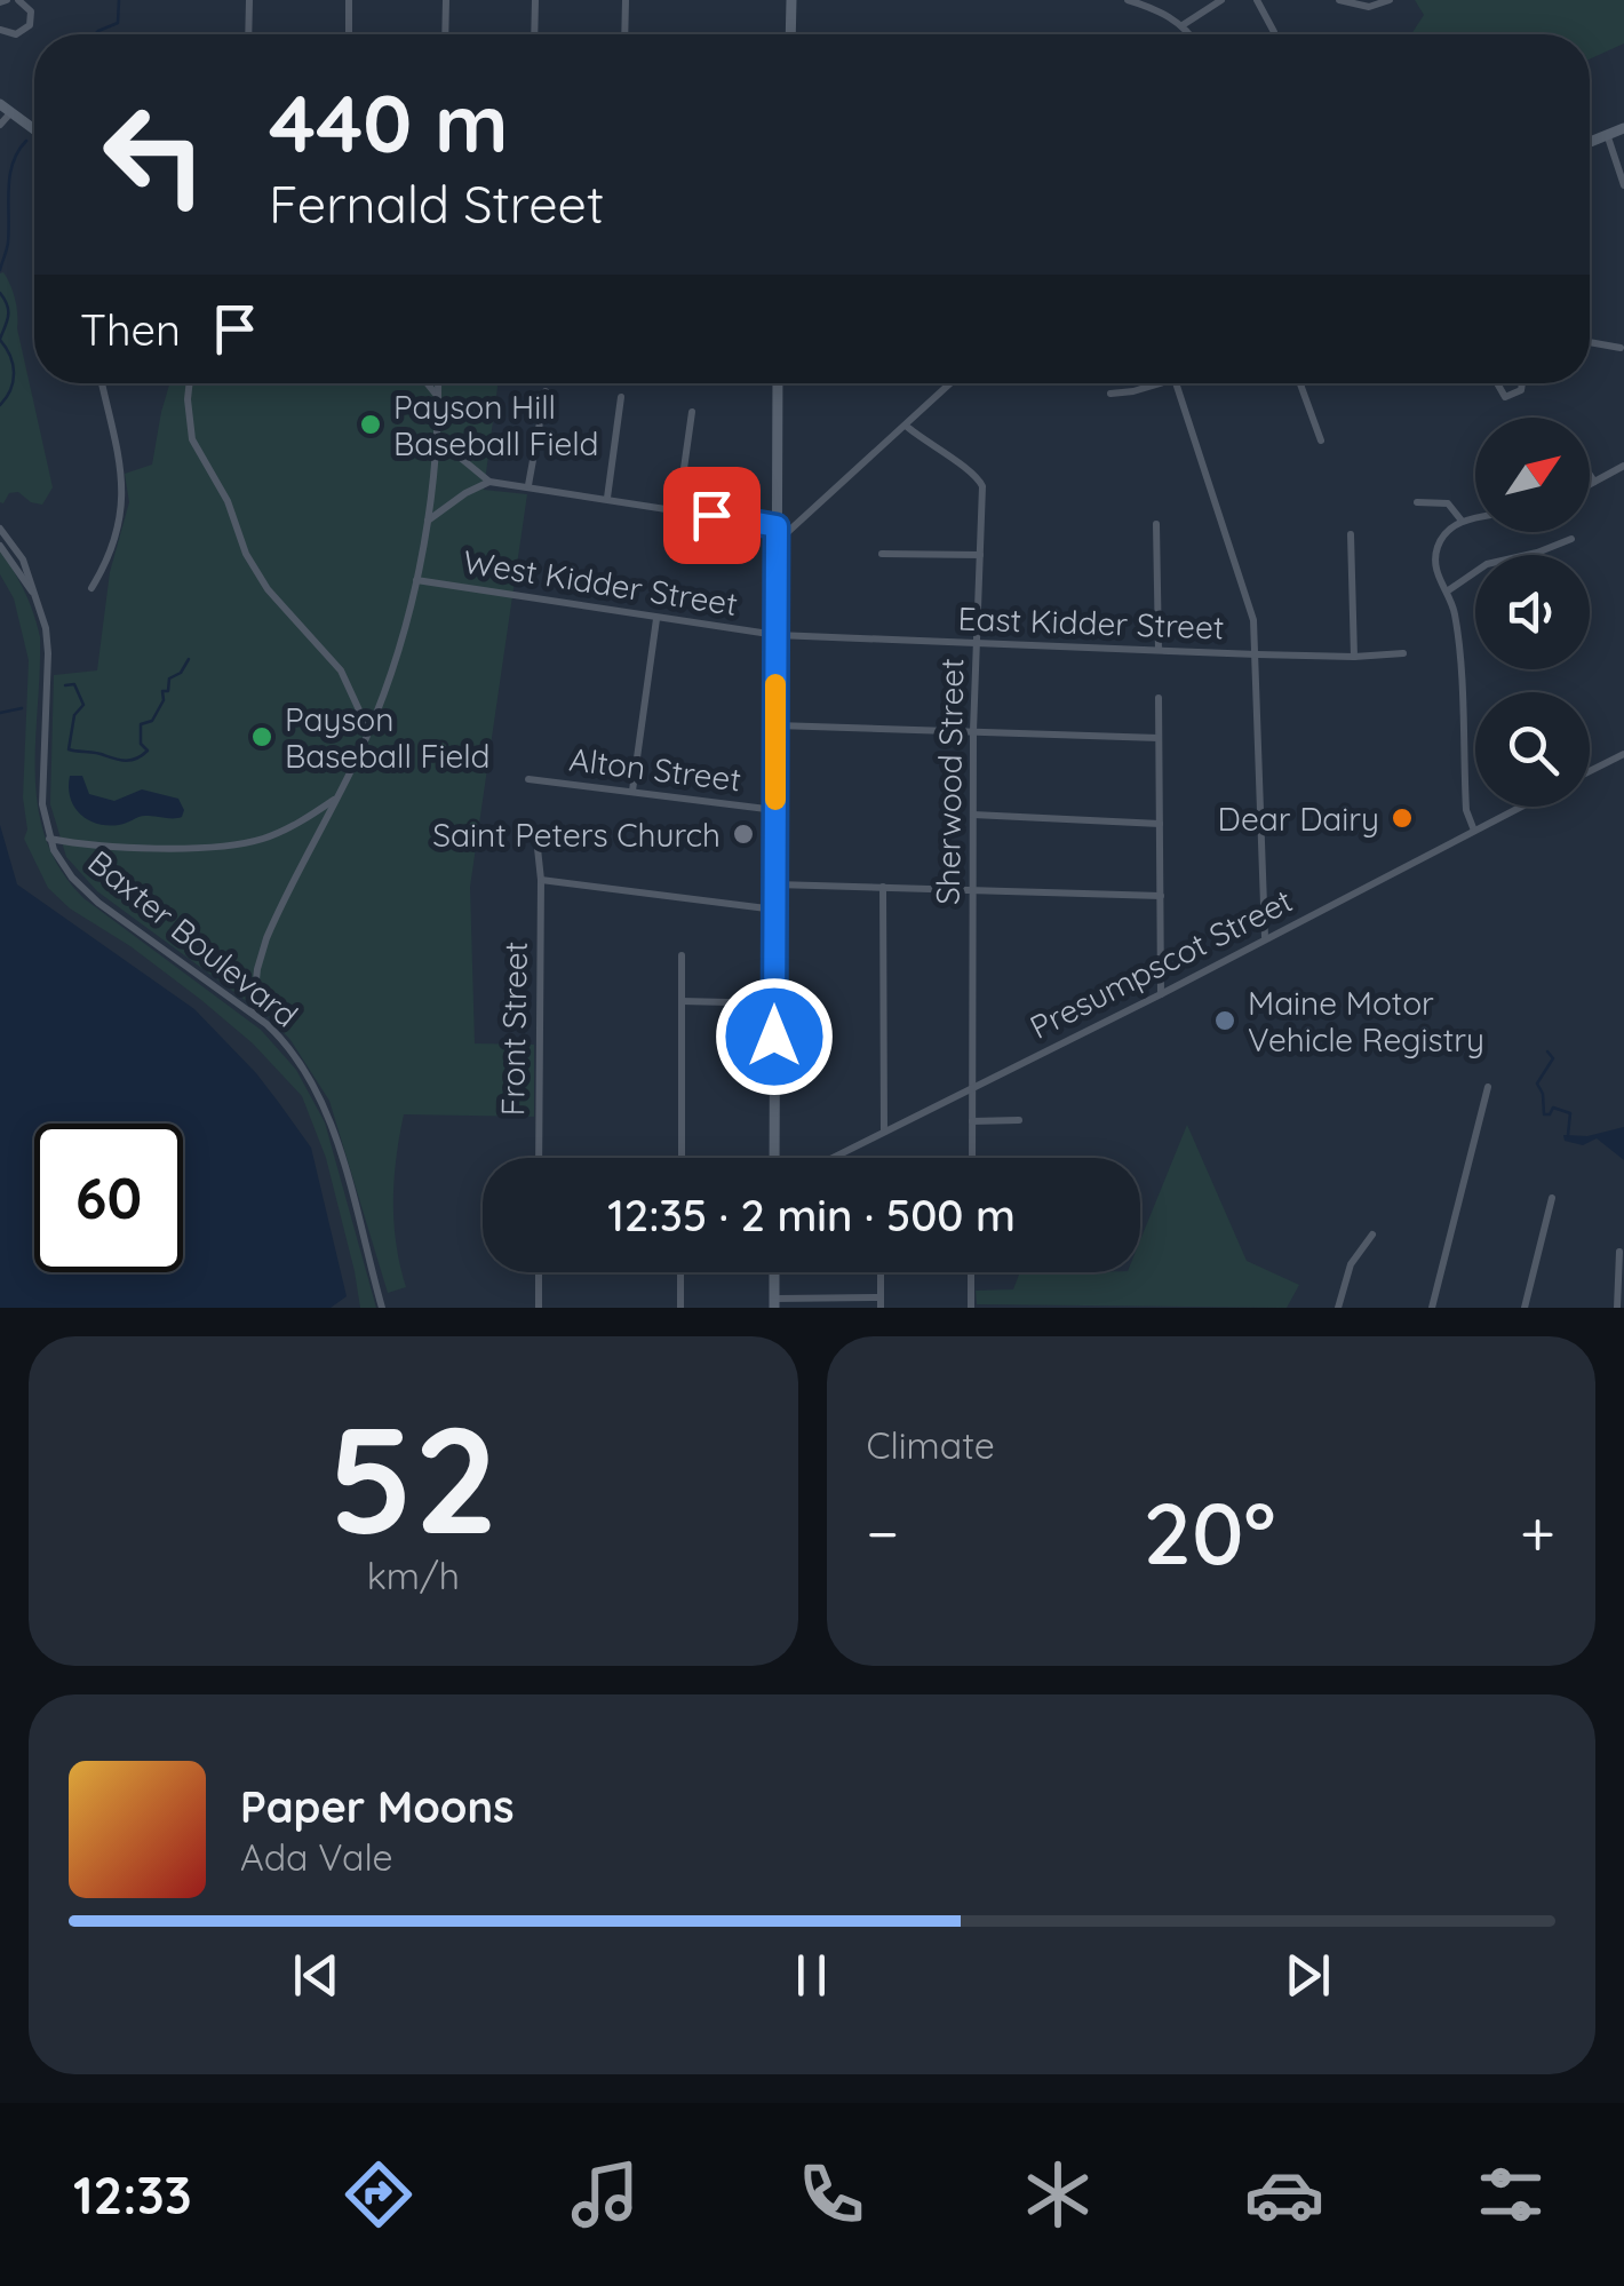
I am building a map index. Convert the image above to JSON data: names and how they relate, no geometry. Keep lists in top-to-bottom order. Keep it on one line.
{"streets":{"street":["West Kidder Street","East Kidder Street","Alton Street","Sherwood Street","Baxter Boulevard","Presumpscot Street","Front Street"]},"crossings":[["West Kidder Street","East Kidder Street"],["East Kidder Street","Sherwood Street"],["Sherwood Street","Presumpscot Street"]],"places":["Payson Hill Baseball Field","Payson Baseball Field","Dear Dairy","Saint Peters Church","Maine Motor Vehicle Registry"],"north":"top right","page":{"turn":["440 m","Fernald Street"],"then":"Then","limit":"60","trip":"12:35 · 2 min · 500 m","tile":[["52","km/h"],"Climate"],"heat":["−","20°","+"],"song":["Paper Moons","Ada Vale"],"tabs":"12:33"}}
